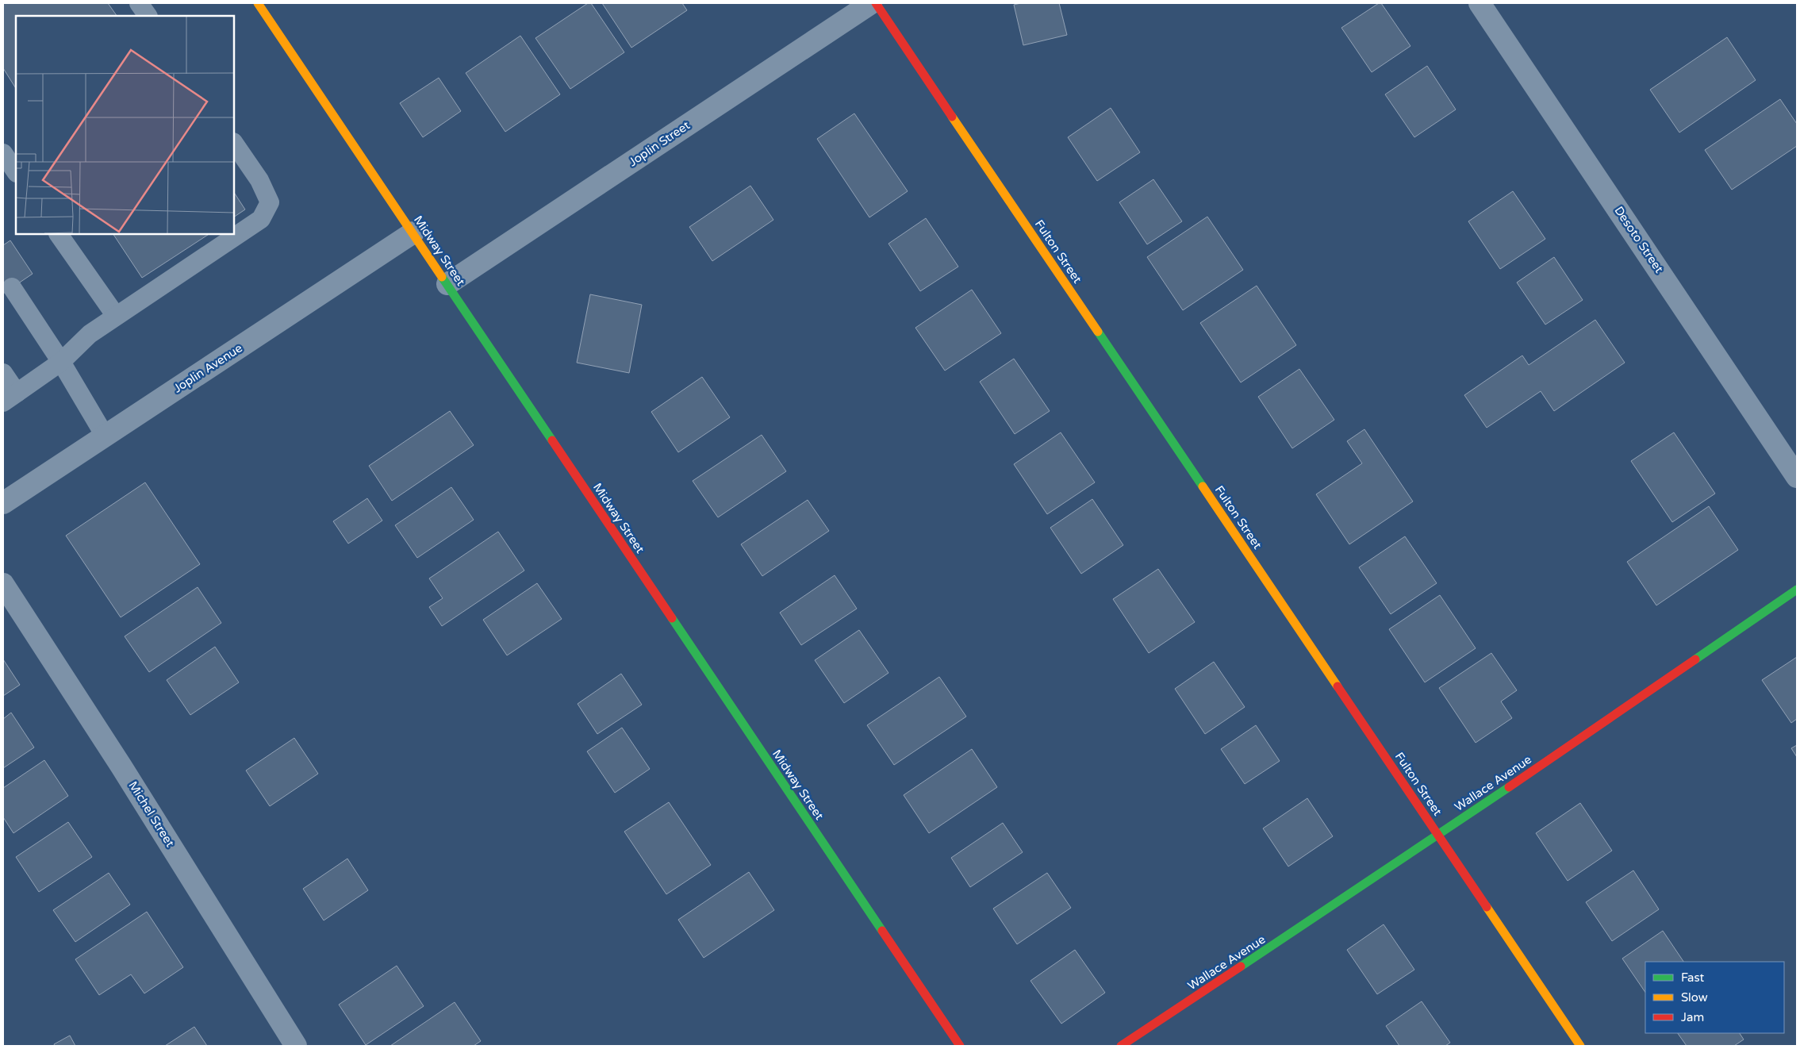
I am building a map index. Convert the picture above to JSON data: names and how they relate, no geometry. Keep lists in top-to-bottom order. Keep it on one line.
{"streets":{"street":["Joplin Street","Desoto Street","Midway Street","Fulton Street","Joplin Avenue","Wallace Avenue","Michel Street"]},"crossings":[["Joplin Street","Midway Street"],["Midway Street","Joplin Avenue"],["Fulton Street","Wallace Avenue"]],"legend":["Fast","Slow","Jam"]}
